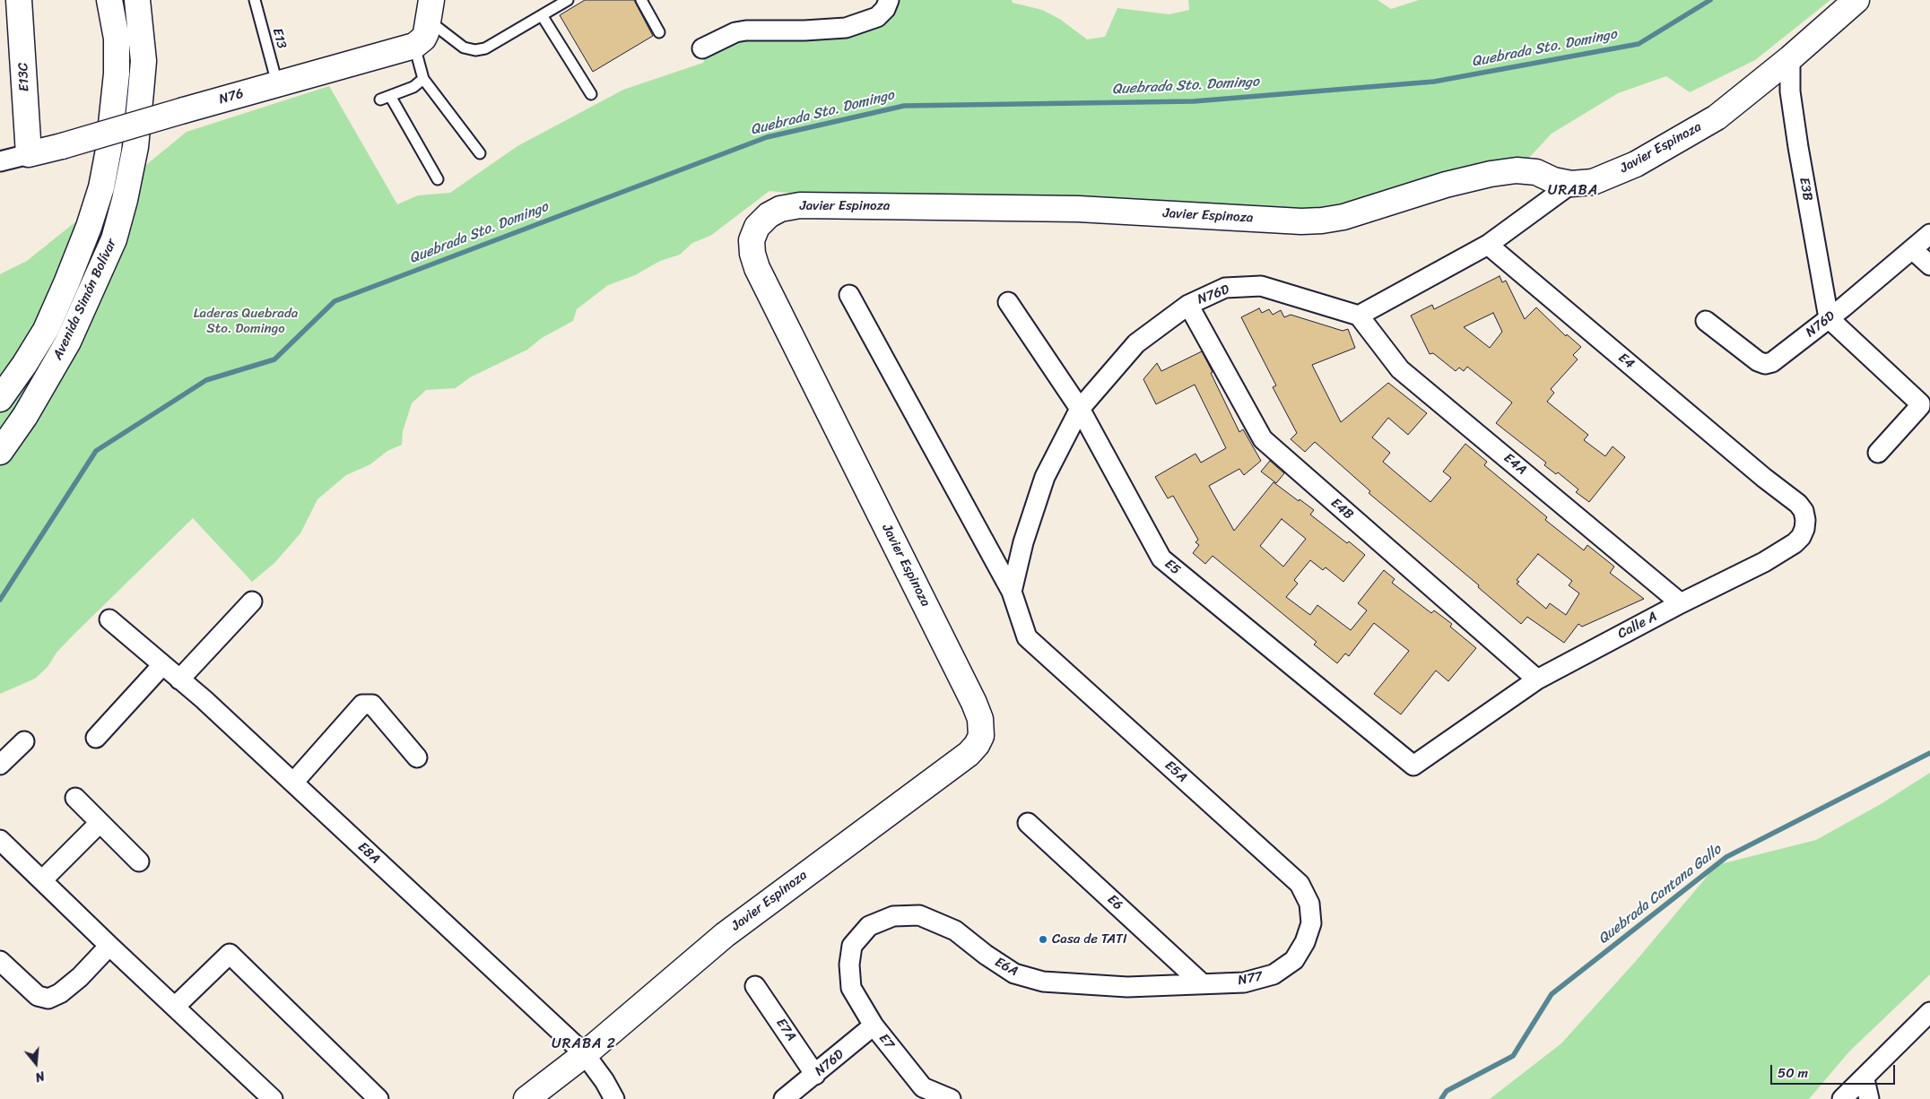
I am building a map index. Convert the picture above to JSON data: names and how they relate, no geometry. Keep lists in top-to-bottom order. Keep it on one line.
{"streets":{"main road":["E13C","N76","Javier Espinoza","Avenida Simón Bolívar"],"street":["E3B","N76D","E4","E4A","E4B","E5","Calle A","E5A","E8A","E6","E6A","N77","E7A","E7"],"lane":["E13"]},"crossings":[["E13","N76"],["E13C","N76"],["Javier Espinoza","E3B"],["Javier Espinoza","E8A"],["E3B","N76D"],["N76D","E4A"],["N76D","E4B"],["N76D","E5"],["N76D","E5A"],["N76D","E7A"],["N76D","E7"],["E4","Calle A"],["E4A","Calle A"],["E4B","Calle A"],["E5","Calle A"],["E5A","N77"],["E6","E6A"],["E6","N77"],["E6A","N77"],["E6A","E7"]],"districts":["URABA","URABA 2"],"water":["Quebrada Sto. Domingo","Quebrada Cantana Gallo"],"parks":["Laderas Quebrada Sto. Domingo"],"places":["Casa de TATI"],"scale_bar":"50 m","north":"bottom"}
